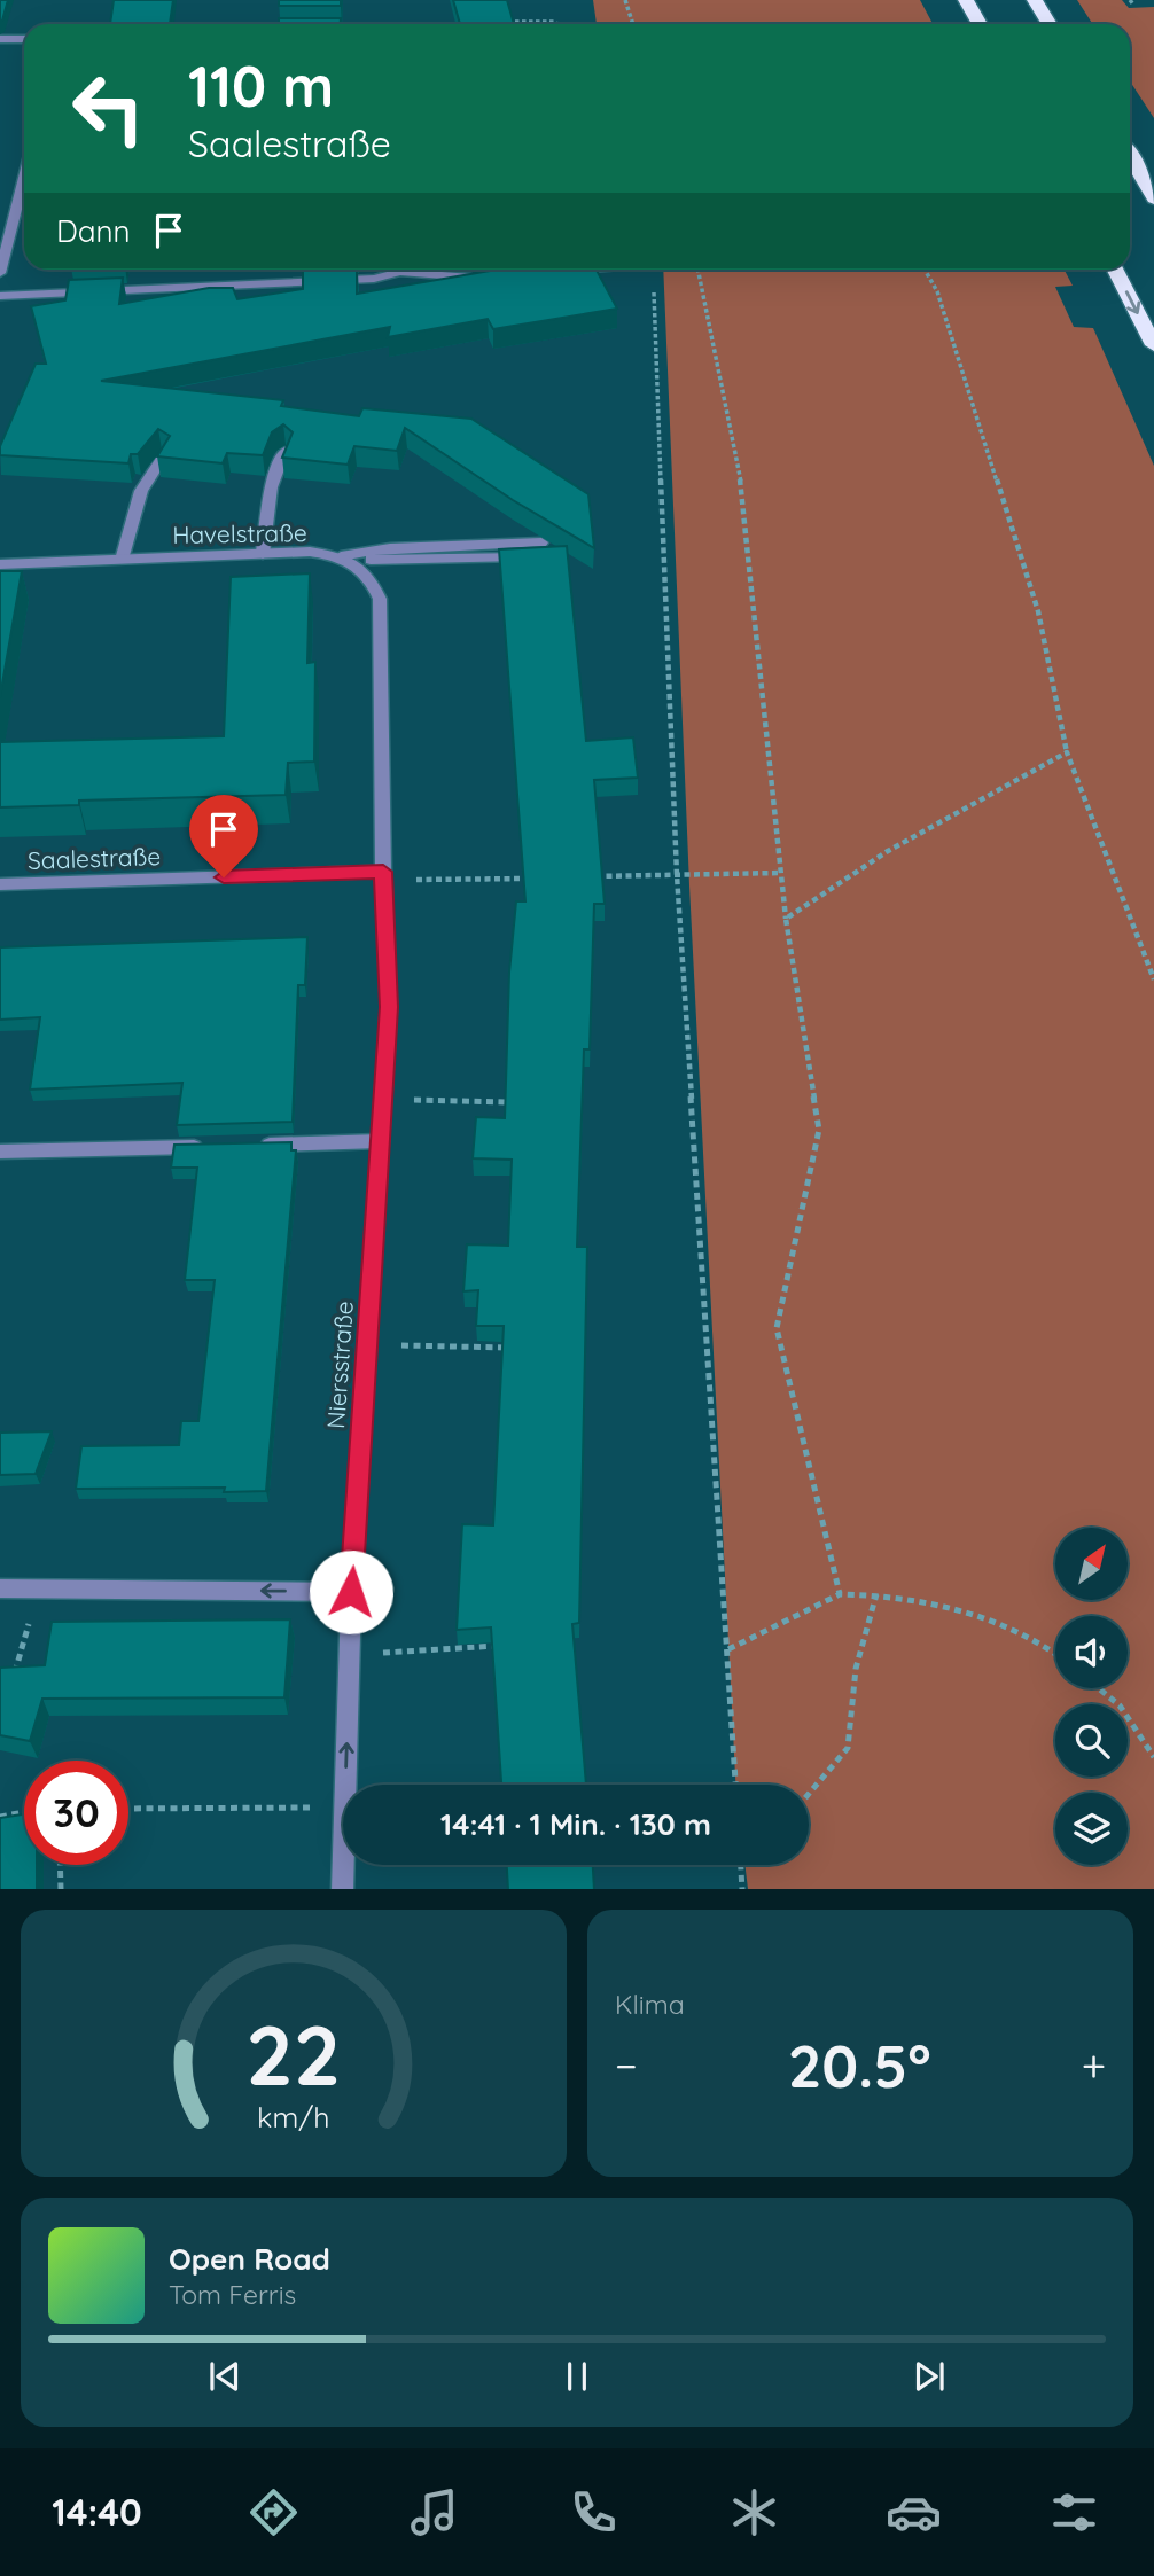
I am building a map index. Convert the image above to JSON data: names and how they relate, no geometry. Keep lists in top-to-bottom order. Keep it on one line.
{"streets":{"street":["Havelstraße","Saalestraße","Niersstraße"]},"crossings":[["Saalestraße","Niersstraße"]],"north":"top right","page":{"turn":["110 m","Saalestraße"],"then":"Dann","limit":"30","trip":"14:41 · 1 Min. · 130 m","tile":"Klima","heat":["−","20.5°","+"],"song":["Open Road","Tom Ferris"],"tabs":"14:40","gauge":["22","km/h"]}}
